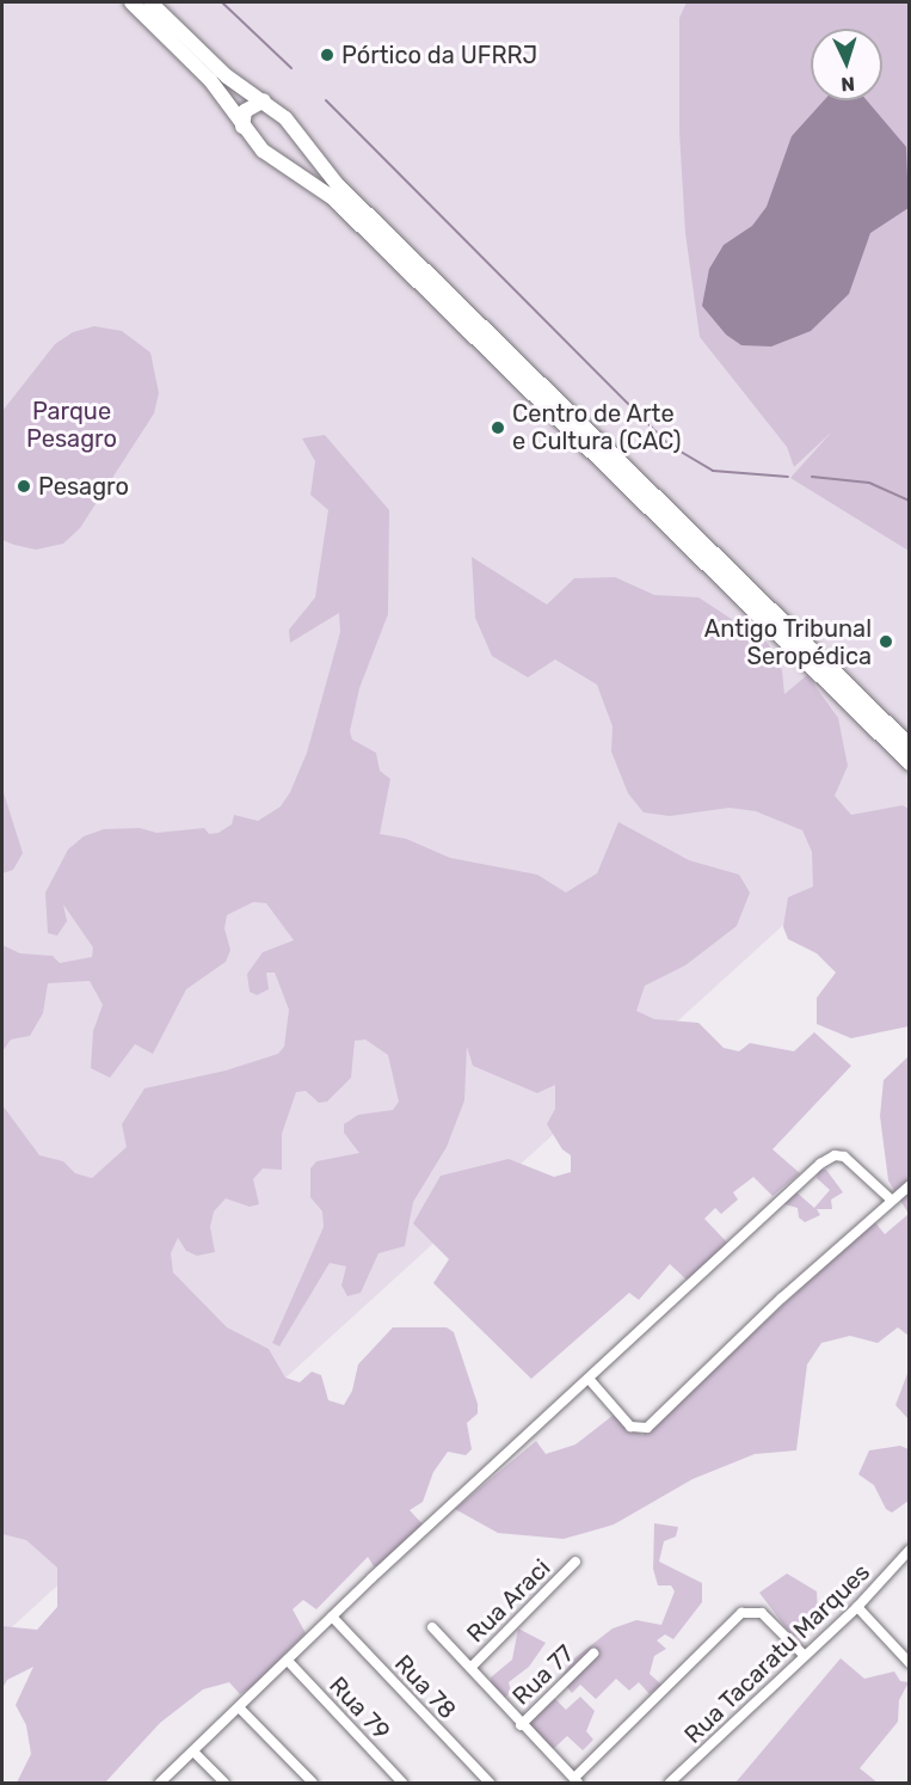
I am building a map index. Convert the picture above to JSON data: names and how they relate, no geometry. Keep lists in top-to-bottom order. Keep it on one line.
{"streets":{"street":["Rua Araci","Rua Tacaratu Marques","Rua 77","Rua 78","Rua 79"]},"crossings":[["Rua Araci","Rua 77"]],"parks":["Parque Pesagro"],"places":["Pórtico da UFRRJ","Centro de Arte e Cultura (CAC)","Pesagro","Antigo Tribunal Seropédica"],"north":"bottom"}
